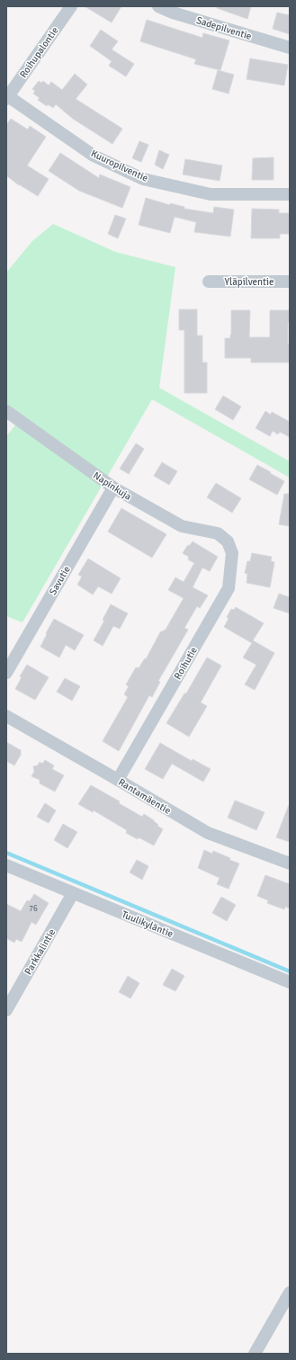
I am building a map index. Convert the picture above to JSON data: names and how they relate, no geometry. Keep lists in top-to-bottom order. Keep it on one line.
{"streets":{"street":["Sadepilventie","Roihupalontie","Kuuropilventie","Yläpilventie","Napinkuja","Savutie","Roihutie","Rantamäentie","Tuulikyläntie","Parkkalintie"]},"crossings":[["Roihupalontie","Kuuropilventie"],["Napinkuja","Savutie"],["Napinkuja","Roihutie"],["Roihutie","Rantamäentie"],["Tuulikyläntie","Parkkalintie"]],"house_numbers":["76"]}
